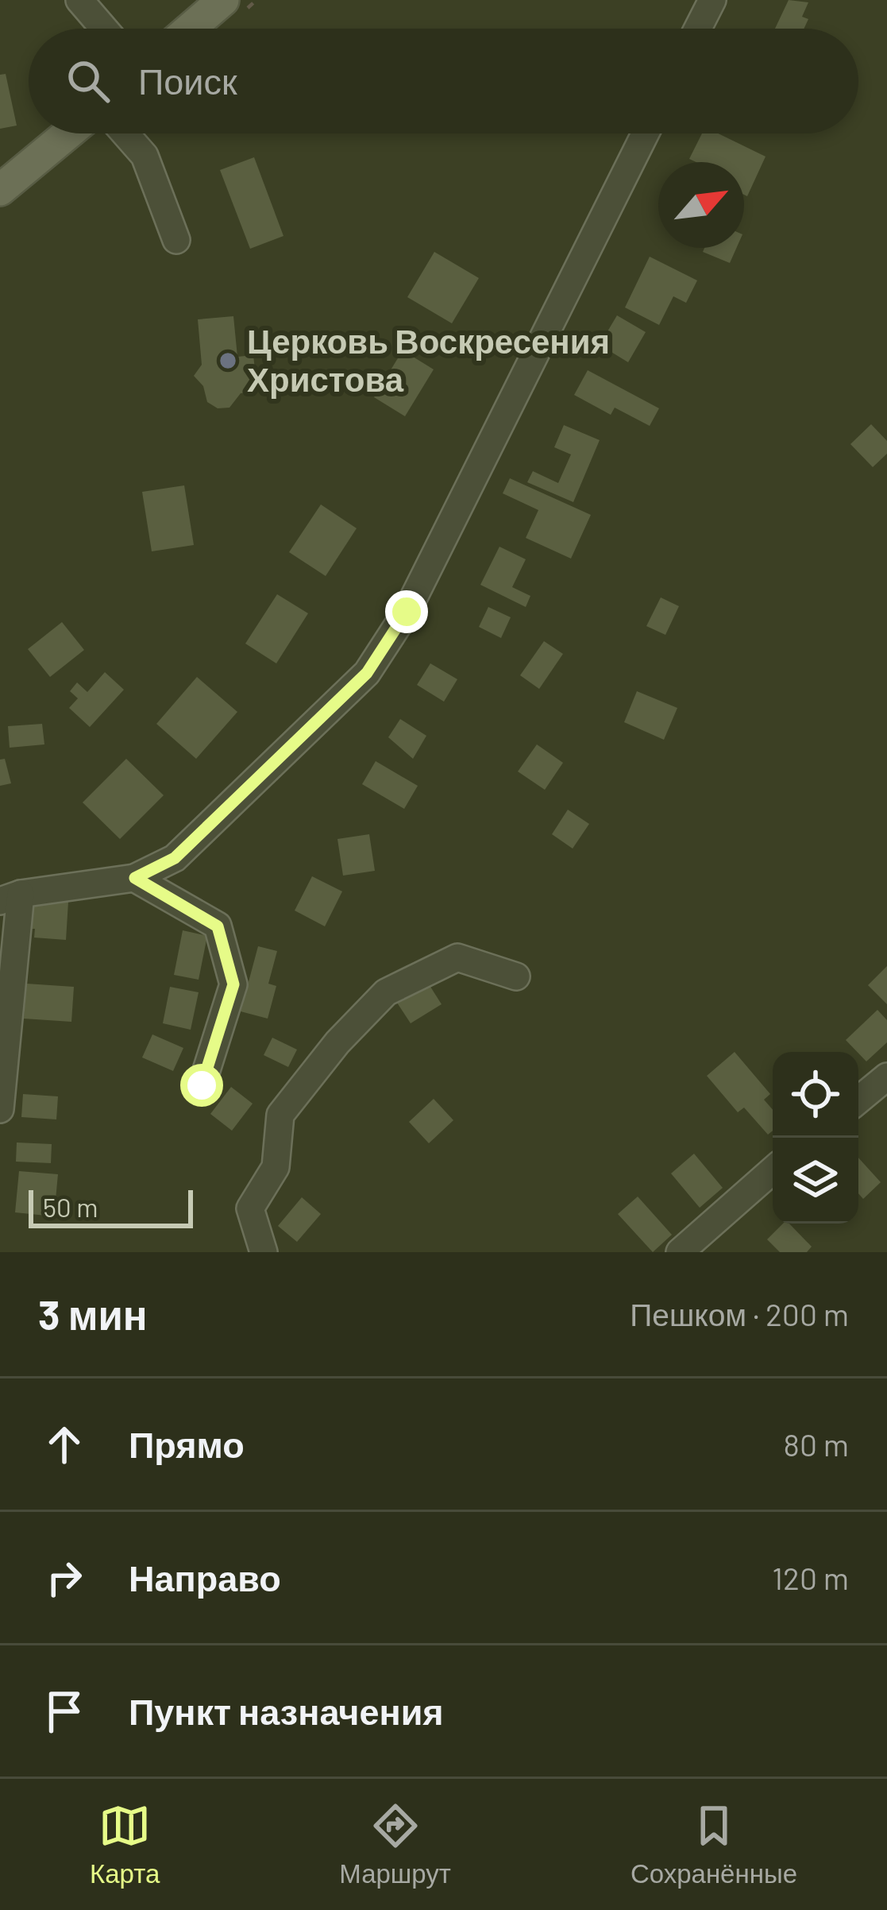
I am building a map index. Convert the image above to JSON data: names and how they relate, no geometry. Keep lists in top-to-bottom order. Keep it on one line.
{"places":["Церковь Воскресения Христова"],"scale_bar":"50 m","north":"top right","page":{"search":"Поиск","scale":"50 m","heading":["3 мин","Пешком · 200 m"],"list":[["Прямо","80 m"],["Направо","120 m"],"Пункт назначения"],"nav":["Карта","Маршрут","Сохранённые"]}}
